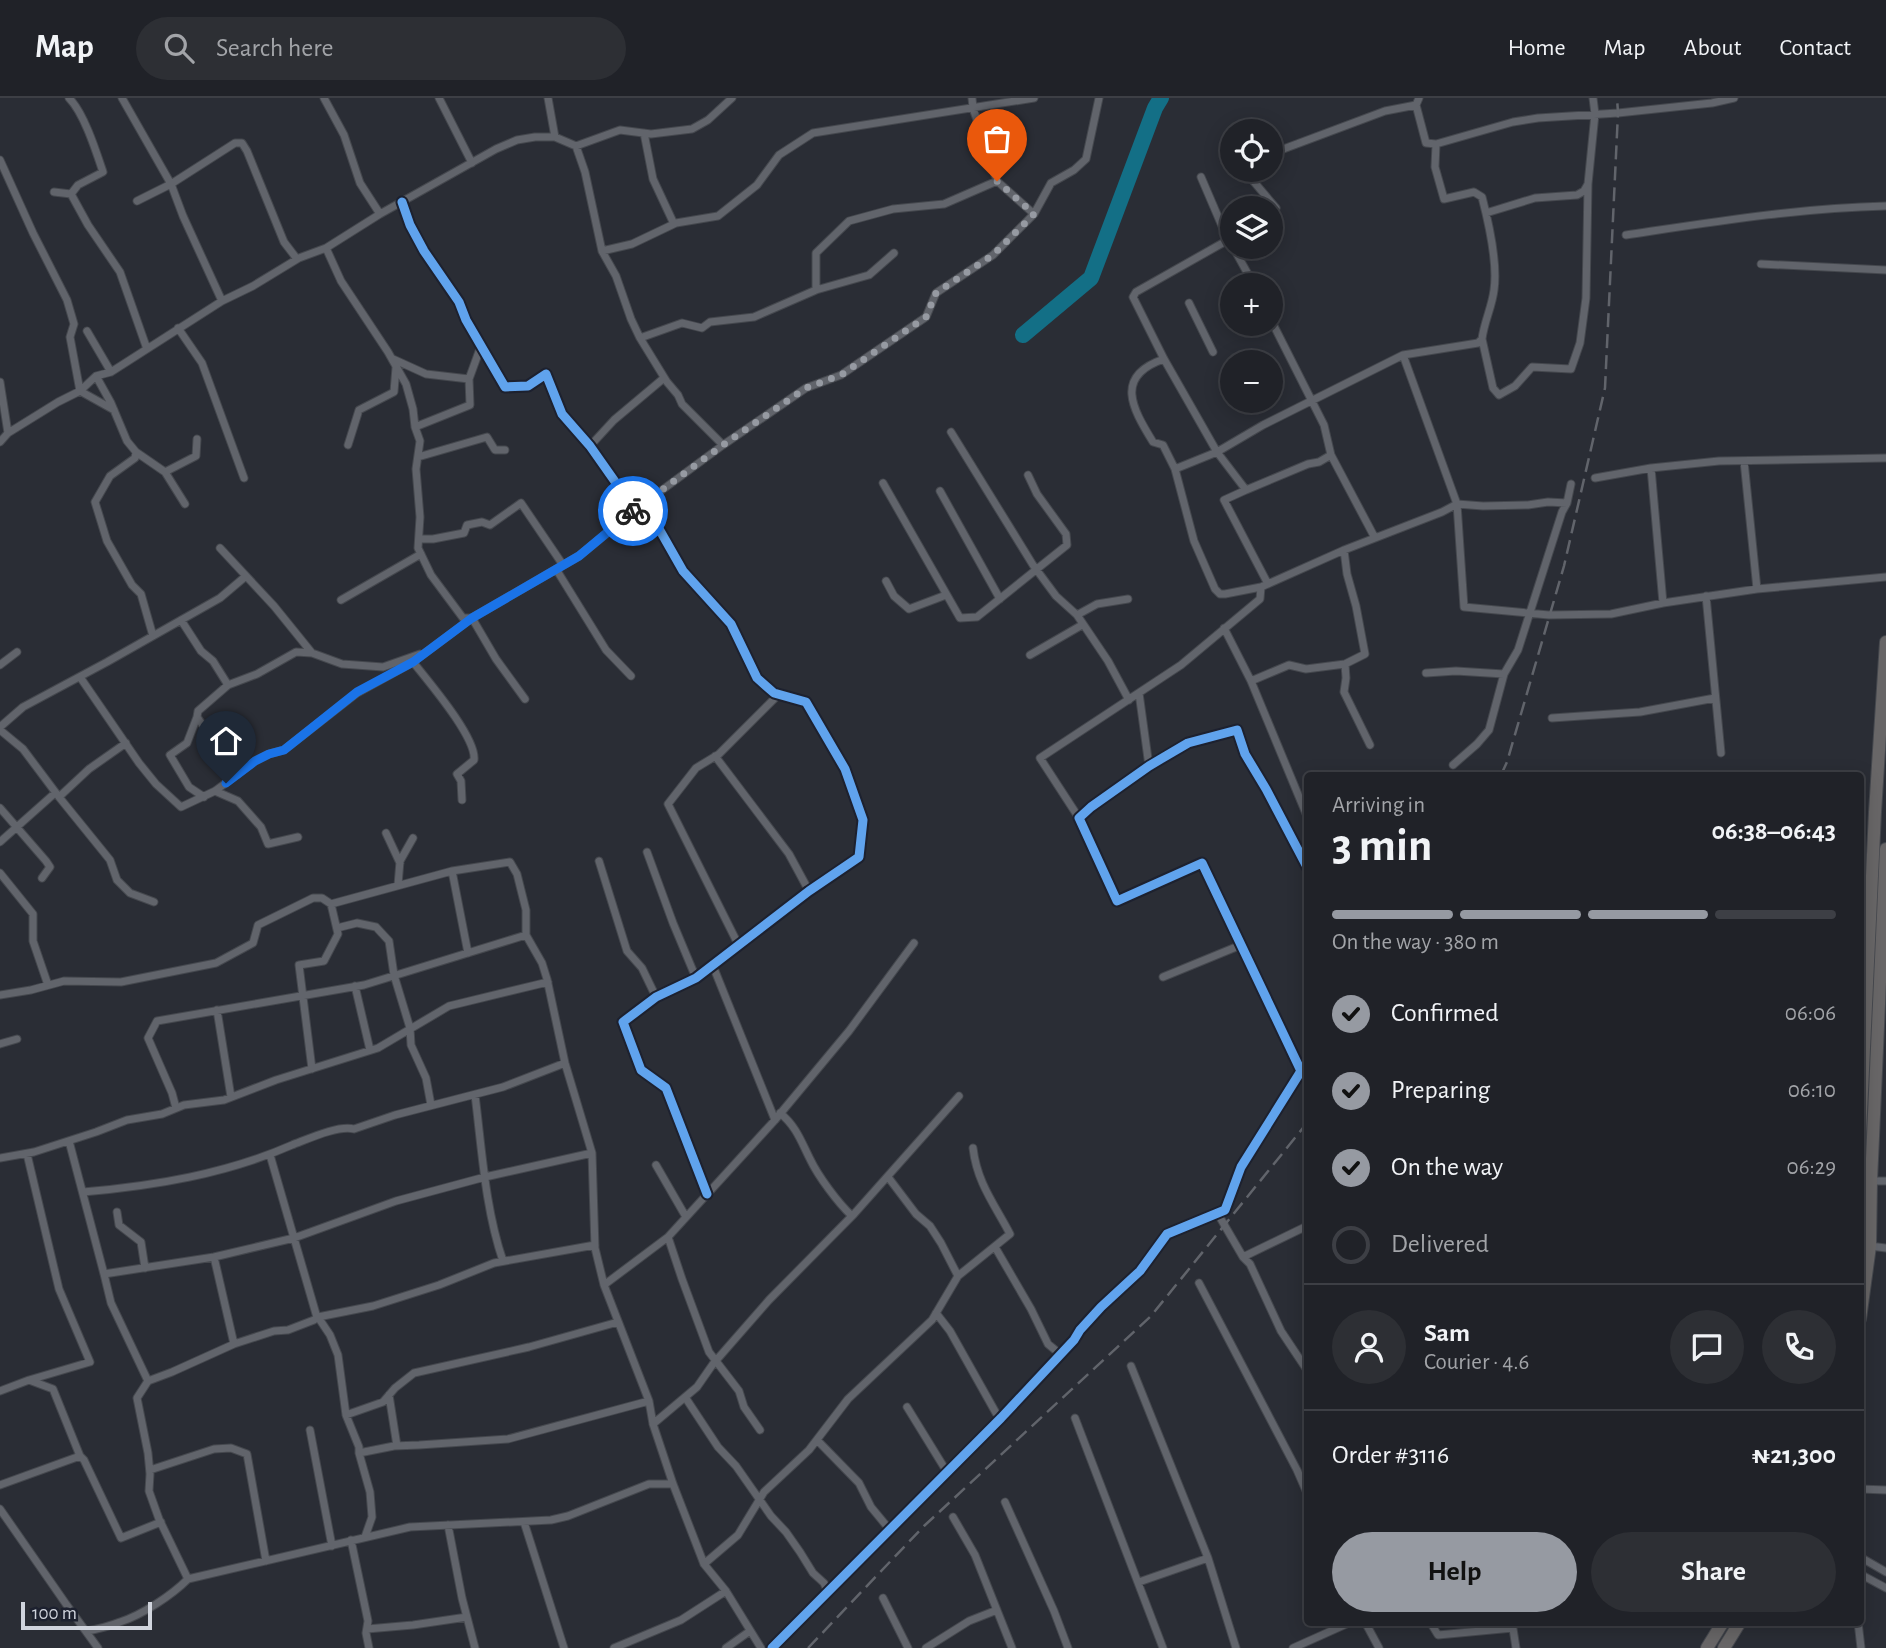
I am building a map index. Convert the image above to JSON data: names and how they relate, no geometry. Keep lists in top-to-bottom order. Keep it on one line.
{"scale_bar":"100 m","page":{"header":"Map","search":"Search here","nav":["Home","Map","About","Contact"],"map_buttons":["+","−"],"heading":["3 min","Arriving in","06:38–06:43"],"panel":["Sam","Courier · 4.6","Order #3116","₦21,300"],"bar":"On the way · 380 m","list":[["Confirmed","06:06"],["Preparing","06:10"],["On the way","06:29"],"Delivered"],"buttons":["Help","Share"],"scale":"100 m"}}
